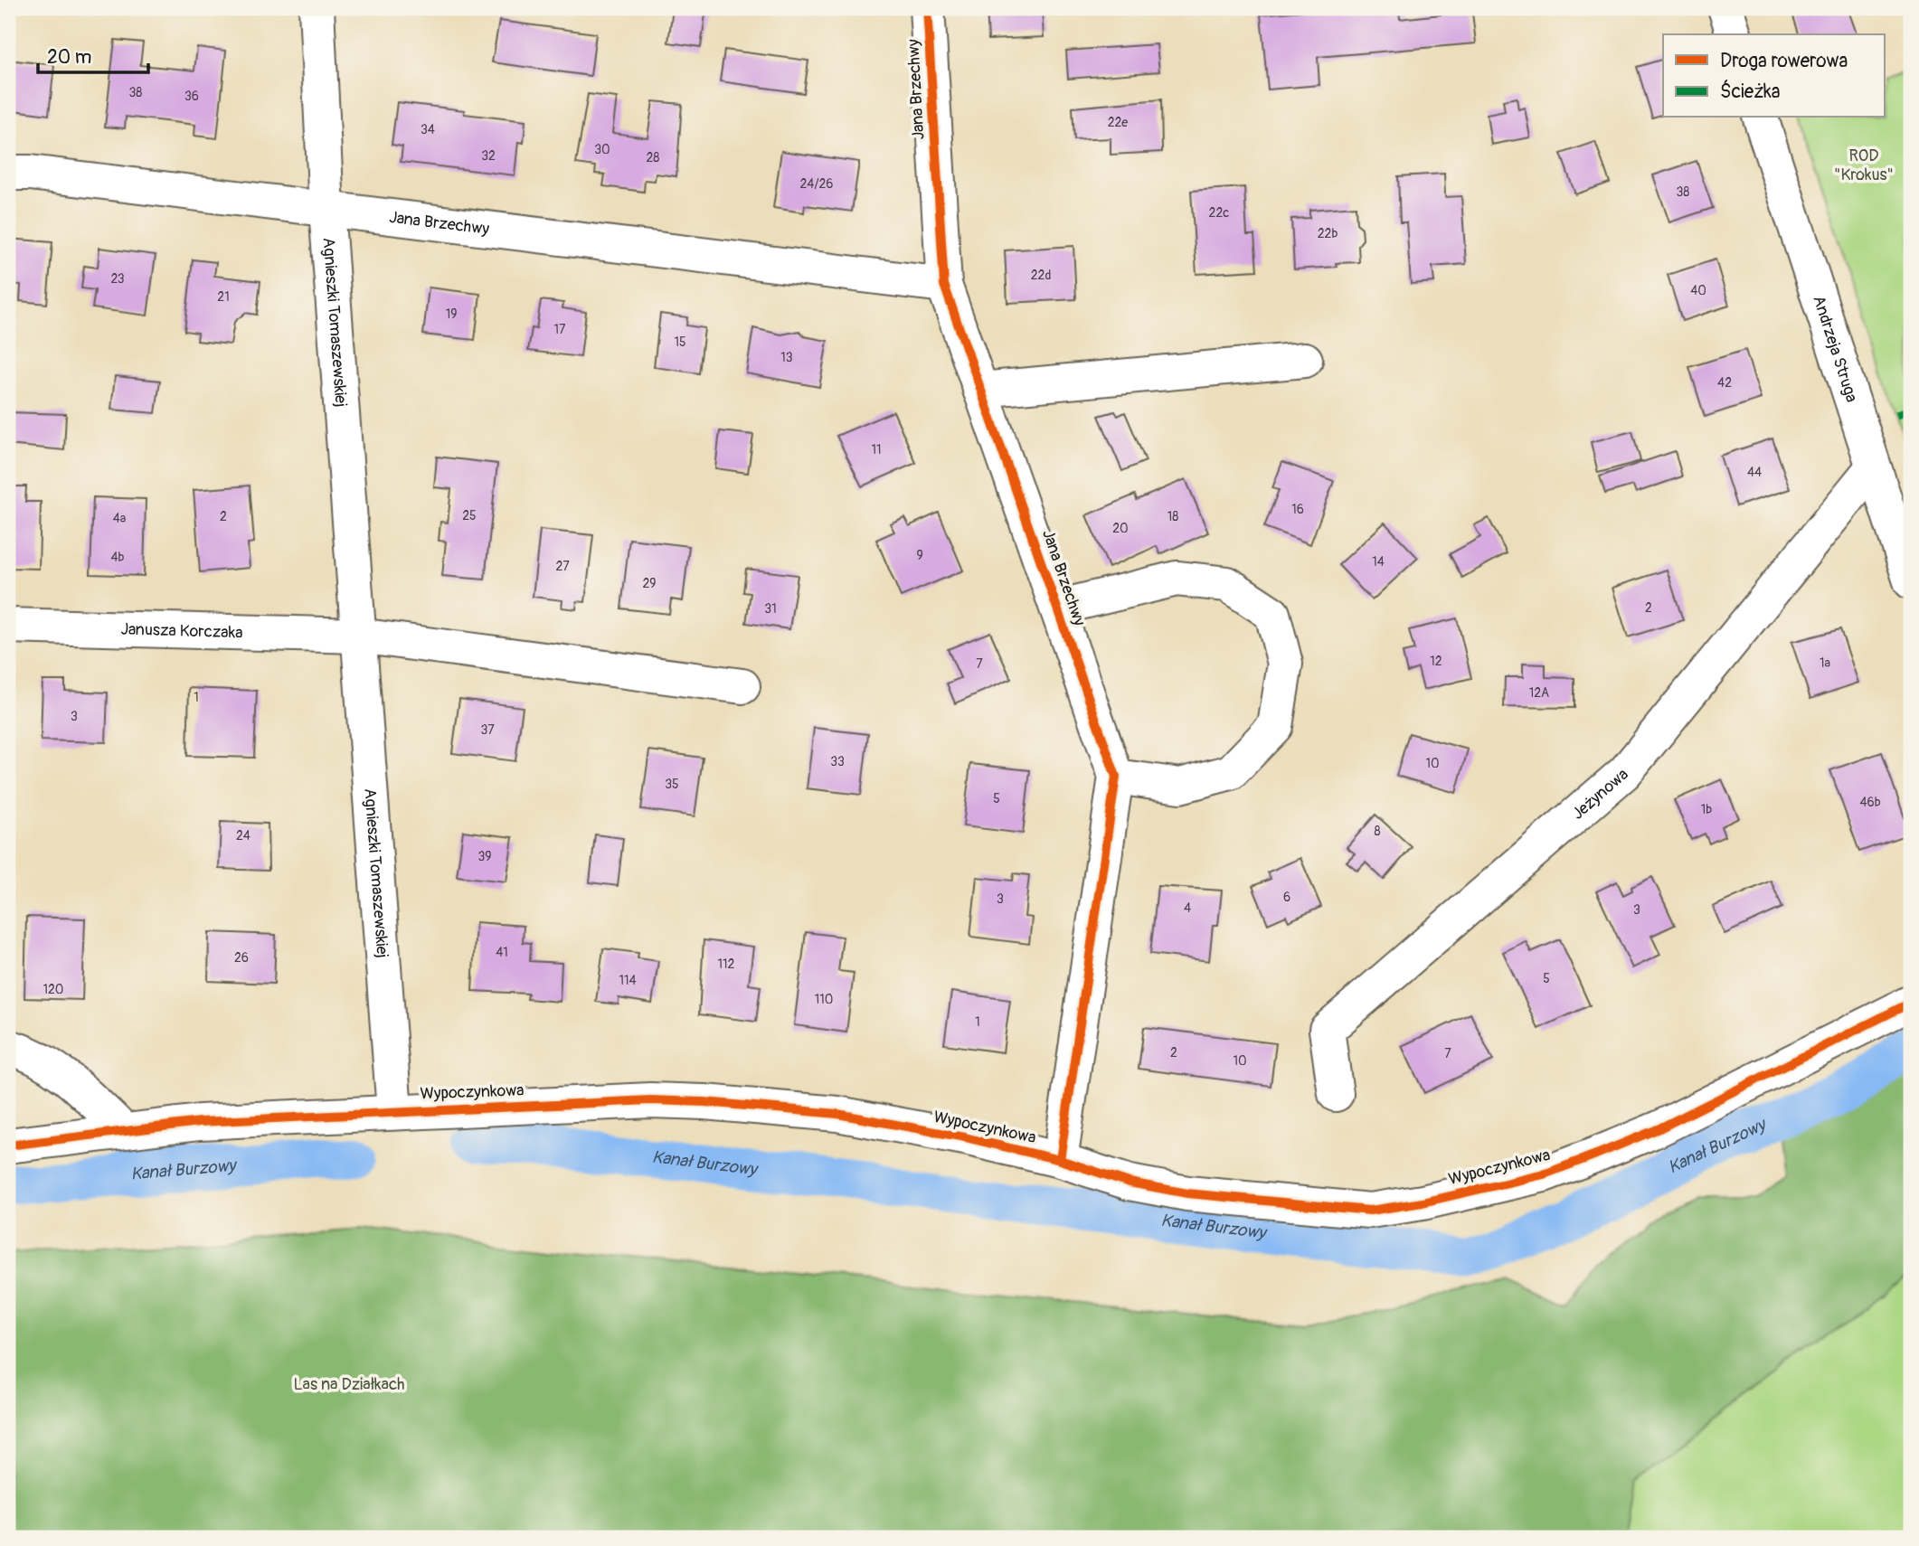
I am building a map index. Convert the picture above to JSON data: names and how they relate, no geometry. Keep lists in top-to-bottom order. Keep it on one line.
{"streets":{"street":["Jana Brzechwy","Agnieszki Tomaszewskiej","Andrzeja Struga","Janusza Korczaka","Jeżynowa","Wypoczynkowa"]},"crossings":[["Jana Brzechwy","Agnieszki Tomaszewskiej"],["Jana Brzechwy","Wypoczynkowa"],["Agnieszki Tomaszewskiej","Janusza Korczaka"],["Agnieszki Tomaszewskiej","Wypoczynkowa"],["Andrzeja Struga","Jeżynowa"]],"water":["Kanał Burzowy"],"parks":["ROD \"Krokus\"","Las na Działkach"],"house_numbers":["38","36","22e","34","30","32","28","24/26","38","22c","22b","22d","23","40","21","19","17","15","13","42","11","44","16","25","2","18","4a","20","9","4b","14","27","29","2","31","12","1a","7","12A","1","3","37","33","10","35","5","46b","1b","8","24","39","6","3","4","3","41","26","112","5","114","120","110","1","2","7","10"],"legend":["Droga rowerowa","Ścieżka"],"scale_bar":"20 m"}
